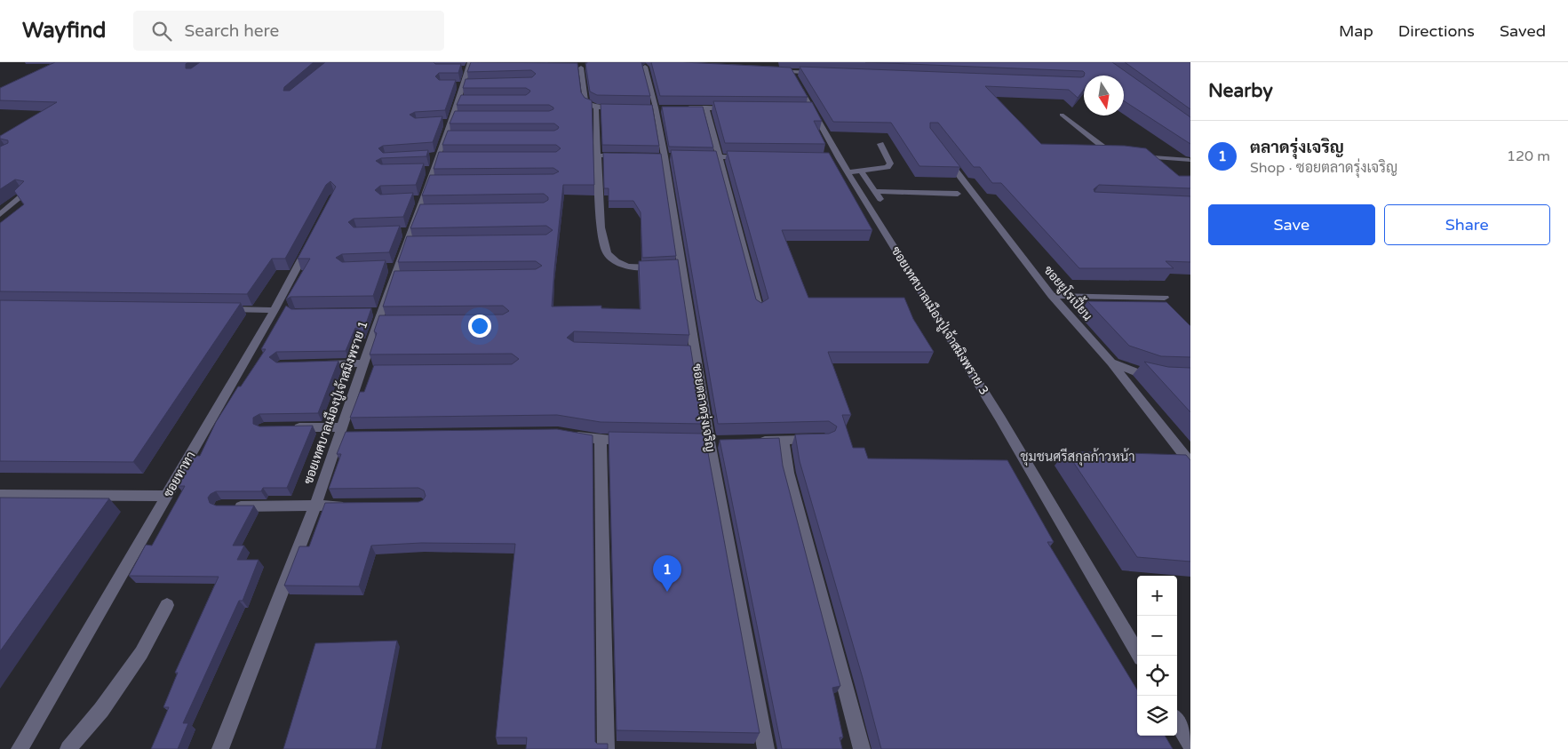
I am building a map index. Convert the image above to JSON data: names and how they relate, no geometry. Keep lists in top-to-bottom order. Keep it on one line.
{"streets":{"street":["ซอยยูโรเปี้ยน","ซอยเทศบาลเมืองปู่เจ้าสมิงพราย 3","ซอยเทศบาลเมืองปู่เจ้าสมิงพราย 1","ซอยตลาดรุ่งเจริญ","ซอยทาทา"]},"districts":["ชุมชนศรีสกุลก้าวหน้า"],"north":"bottom","page":{"header":"Wayfind","search":"Search here","nav":["Map","Directions","Saved"],"heading":"Nearby","list":[{"mark":"1","name":"ตลาดรุ่งเจริญ","note":"Shop · ซอยตลาดรุ่งเจริญ","value":"120 m"}],"buttons":["Save","Share"],"pins":"1","map_buttons":["+","−"]}}
